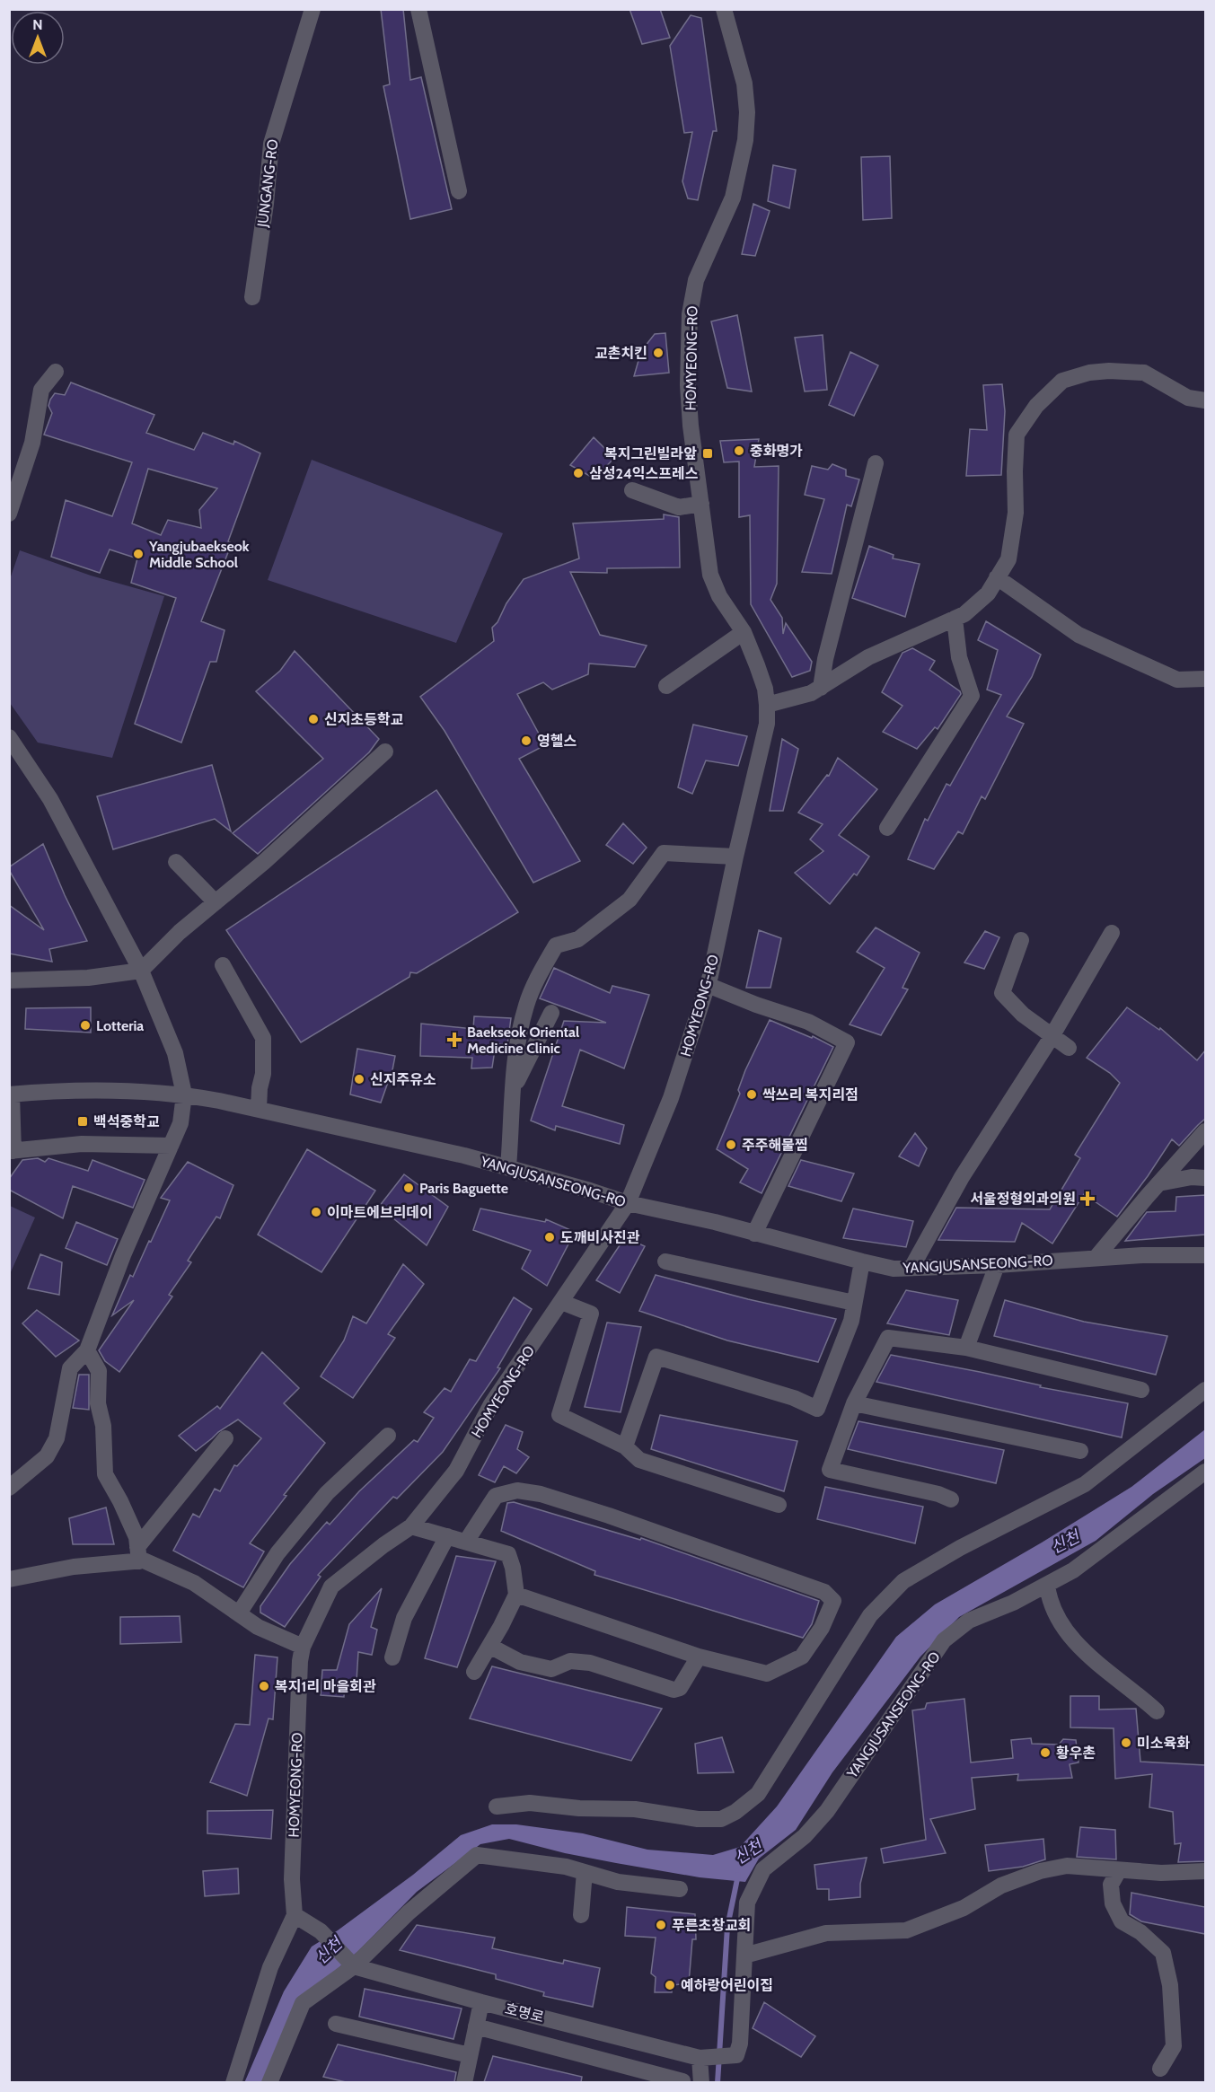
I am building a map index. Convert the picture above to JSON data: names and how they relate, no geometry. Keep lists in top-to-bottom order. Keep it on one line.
{"streets":{"street":["JUNGANG-RO","HOMYEONG-RO","YANGJUSANSEONG-RO","호명로"]},"crossings":[["HOMYEONG-RO","YANGJUSANSEONG-RO"],["YANGJUSANSEONG-RO","호명로"]],"water":["신천"],"places":{"other":["교촌치킨","중화명가","삼성24익스프레스","Yangjubaekseok Middle School","신지초등학교","영헬스","Lotteria","신지주유소","싹쓰리 복지리점","주주해물찜","Paris Baguette","이마트에브리데이","도깨비사진관","복지1리 마을회관","미소육화","황우촌","푸른초창교회","예하랑어린이집"],"transit":["복지그린빌라앞","백석중학교"],"health":["Baekseok Oriental Medicine Clinic","서울정형외과의원"]},"north":"top"}
